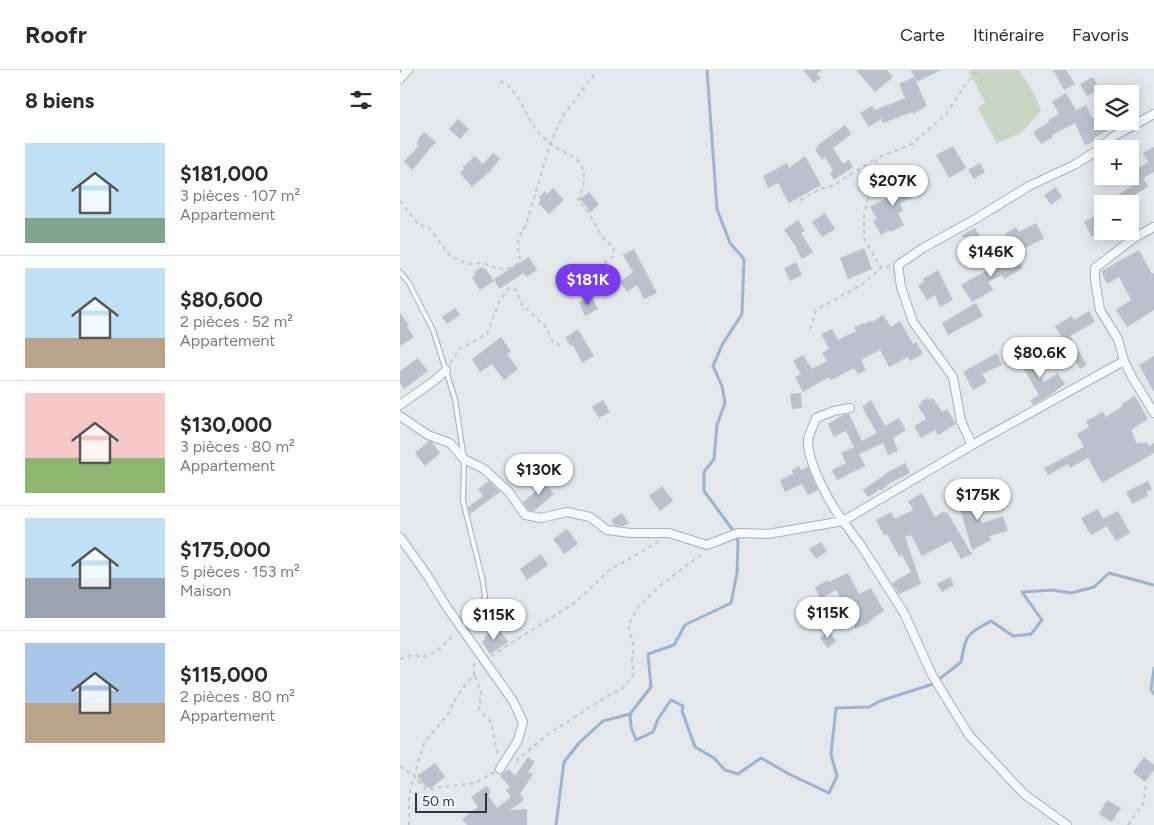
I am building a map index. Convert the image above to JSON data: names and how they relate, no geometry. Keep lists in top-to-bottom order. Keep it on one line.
{"scale_bar":"50 m","page":{"header":"Roofr","nav":["Carte","Itinéraire","Favoris"],"heading":"8 biens","map_buttons":["+","−"],"list":[{"name":"$181,000","note":"3 pièces · 107 m² · Appartement"},{"name":"$80,600","note":"2 pièces · 52 m² · Appartement"},{"name":"$130,000","note":"3 pièces · 80 m² · Appartement"},{"name":"$175,000","note":"5 pièces · 153 m² · Maison"},{"name":"$115,000","note":"2 pièces · 80 m² · Appartement"}],"price":["$207K","$146K","$181K","$80.6K","$130K","$175K","$115K","$115K"],"scale":"50 m"}}
